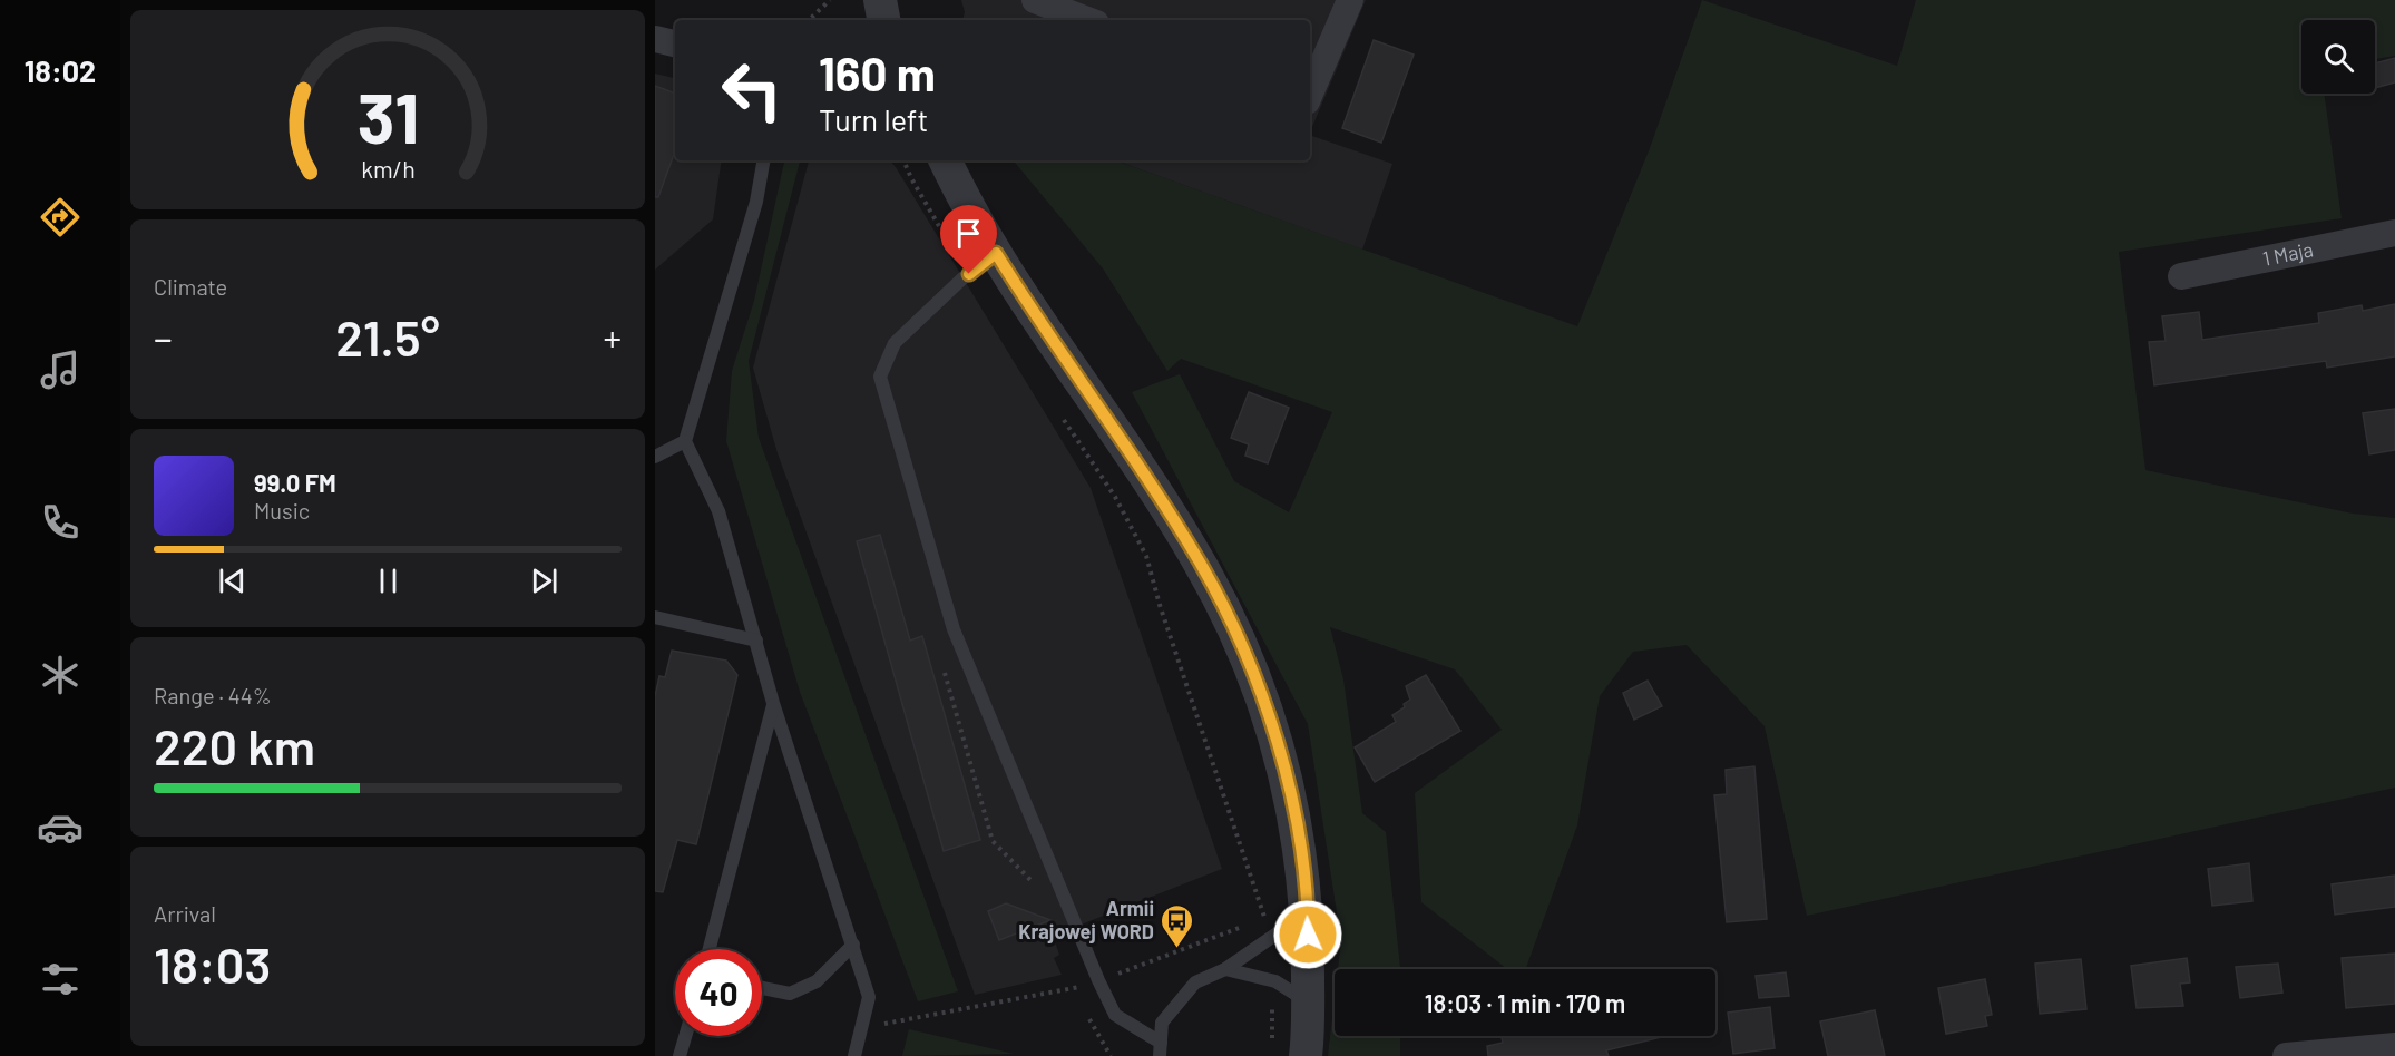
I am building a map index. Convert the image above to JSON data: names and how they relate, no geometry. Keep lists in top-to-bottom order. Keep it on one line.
{"streets":{"street":["1 Maja"]},"places":{"bus stop":["Armii Krajowej WORD"]},"page":{"tabs":"18:02","turn":["160 m","Turn left"],"tile":["Climate",["Range · 44%","220 km"],["Arrival","18:03"]],"heat":["−","21.5°","+"],"song":["99.0 FM","Music"],"limit":"40","trip":"18:03 · 1 min · 170 m","gauge":["31","km/h"]}}
